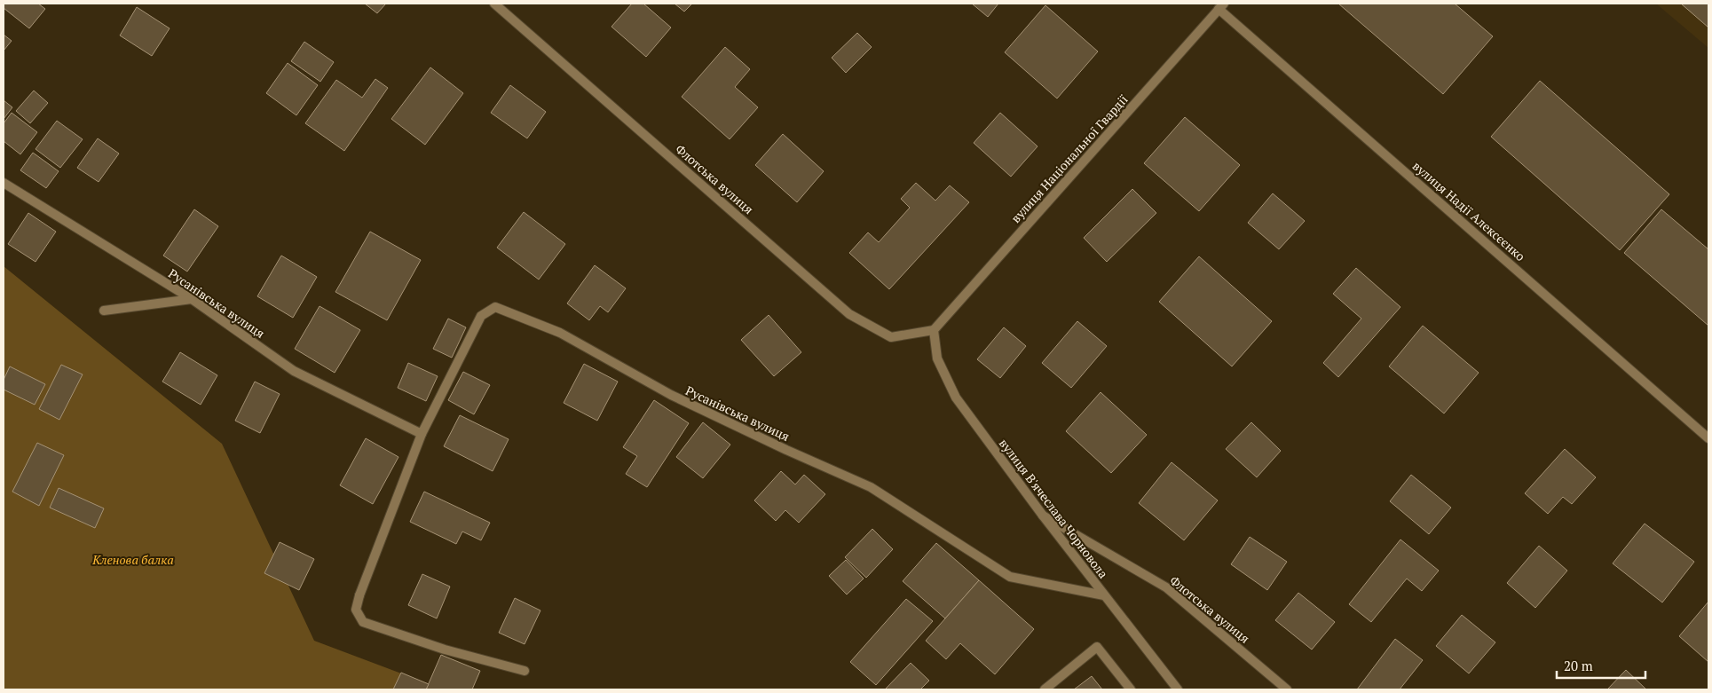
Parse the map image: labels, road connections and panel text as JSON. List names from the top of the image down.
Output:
{
  "streets": {
    "street": [
      "вулиця Національної Гвардії",
      "Флотська вулиця",
      "вулиця Надії Алексєєнко",
      "Русанівська вулиця",
      "вулиця В'ячеслава Чорновола"
    ]
  },
  "crossings": [
    ["вулиця Національної Гвардії", "Флотська вулиця"],
    ["вулиця Національної Гвардії", "вулиця Надії Алексєєнко"],
    ["вулиця Національної Гвардії", "вулиця В'ячеслава Чорновола"],
    ["Флотська вулиця", "вулиця В'ячеслава Чорновола"],
    ["Русанівська вулиця", "вулиця В'ячеслава Чорновола"]
  ],
  "parks": ["Кленова балка"],
  "scale_bar": "20 m"
}
